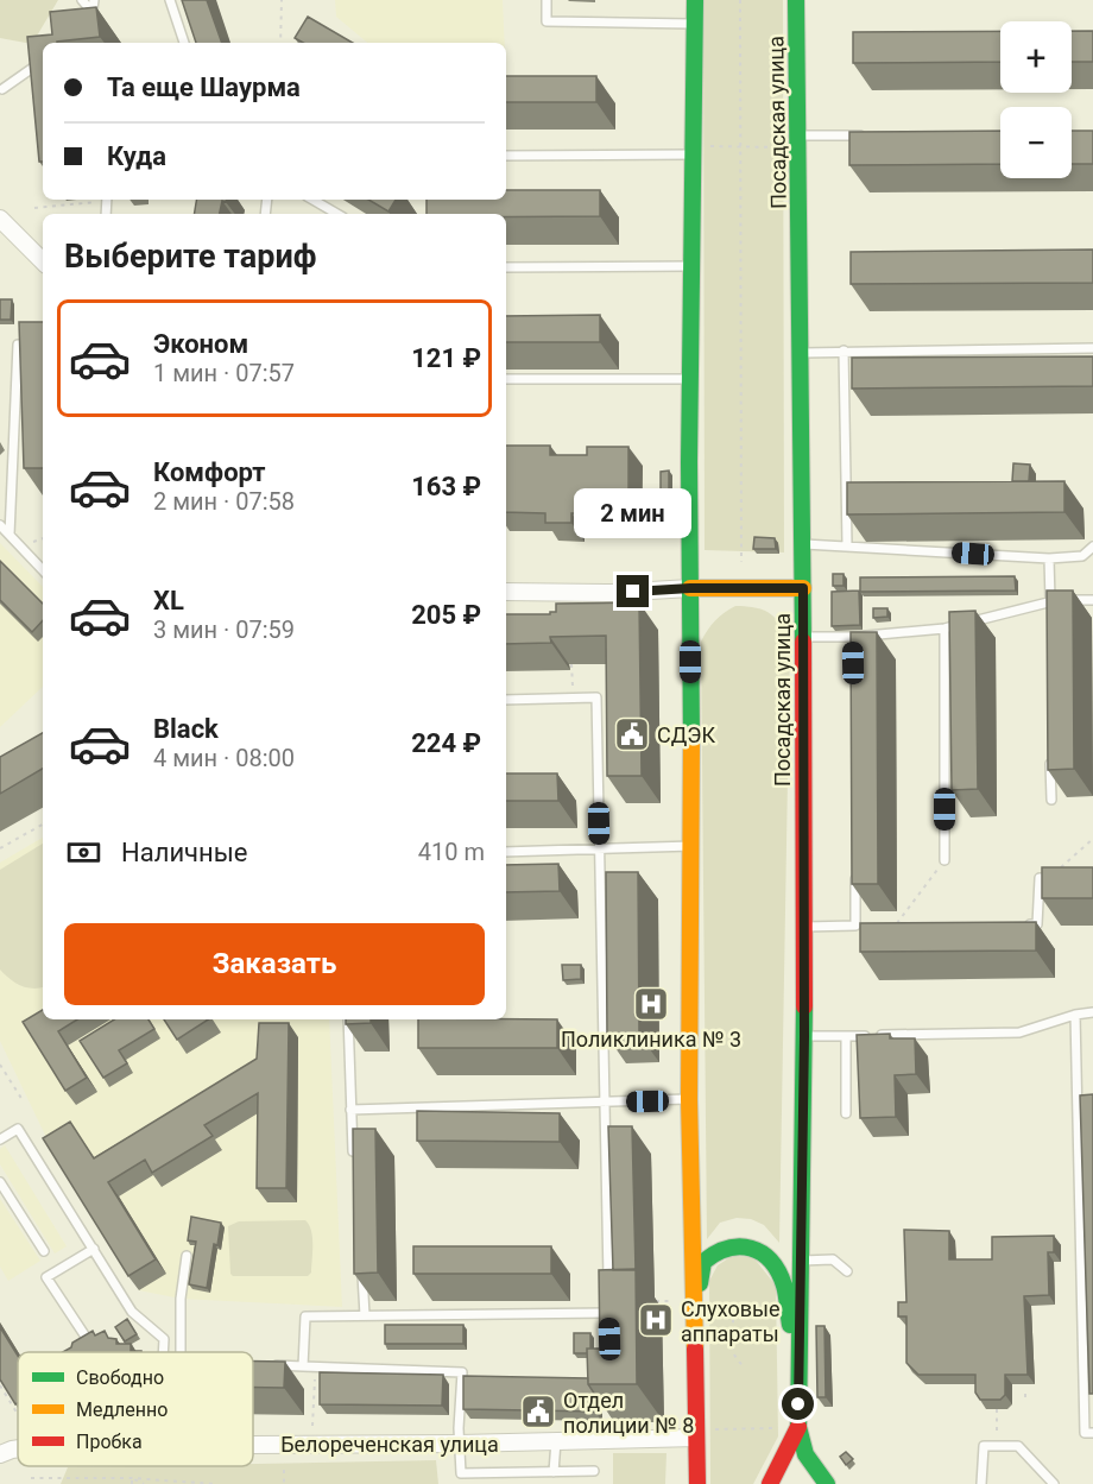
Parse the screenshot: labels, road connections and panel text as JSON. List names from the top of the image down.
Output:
{
  "streets": {
    "street": ["Посадская улица", "Белореченская улица"]
  },
  "crossings": [
    ["Посадская улица", "Белореченская улица"]
  ],
  "places": {
    "public building": ["СДЭК", "Отдел полиции № 8"],
    "hospital": ["Поликлиника № 3", "Слуховые аппараты"]
  },
  "legend": ["Свободно", "Медленно", "Пробка"],
  "page": {
    "map_buttons": ["+", "−"],
    "banner": ["Та еще Шаурма", "Куда"],
    "heading": "Выберите тариф",
    "list": [
      {
        "name": "Эконом",
        "note": "1 мин · 07:57",
        "value": "121 ₽"
      },
      {
        "name": "Комфорт",
        "note": "2 мин · 07:58",
        "value": "163 ₽"
      },
      {
        "name": "XL",
        "note": "3 мин · 07:59",
        "value": "205 ₽"
      },
      {
        "name": "Black",
        "note": "4 мин · 08:00",
        "value": "224 ₽"
      }
    ],
    "bubble": "2 мин",
    "pay": ["Наличные", "410 m"],
    "buttons": "Заказать"
  }
}
